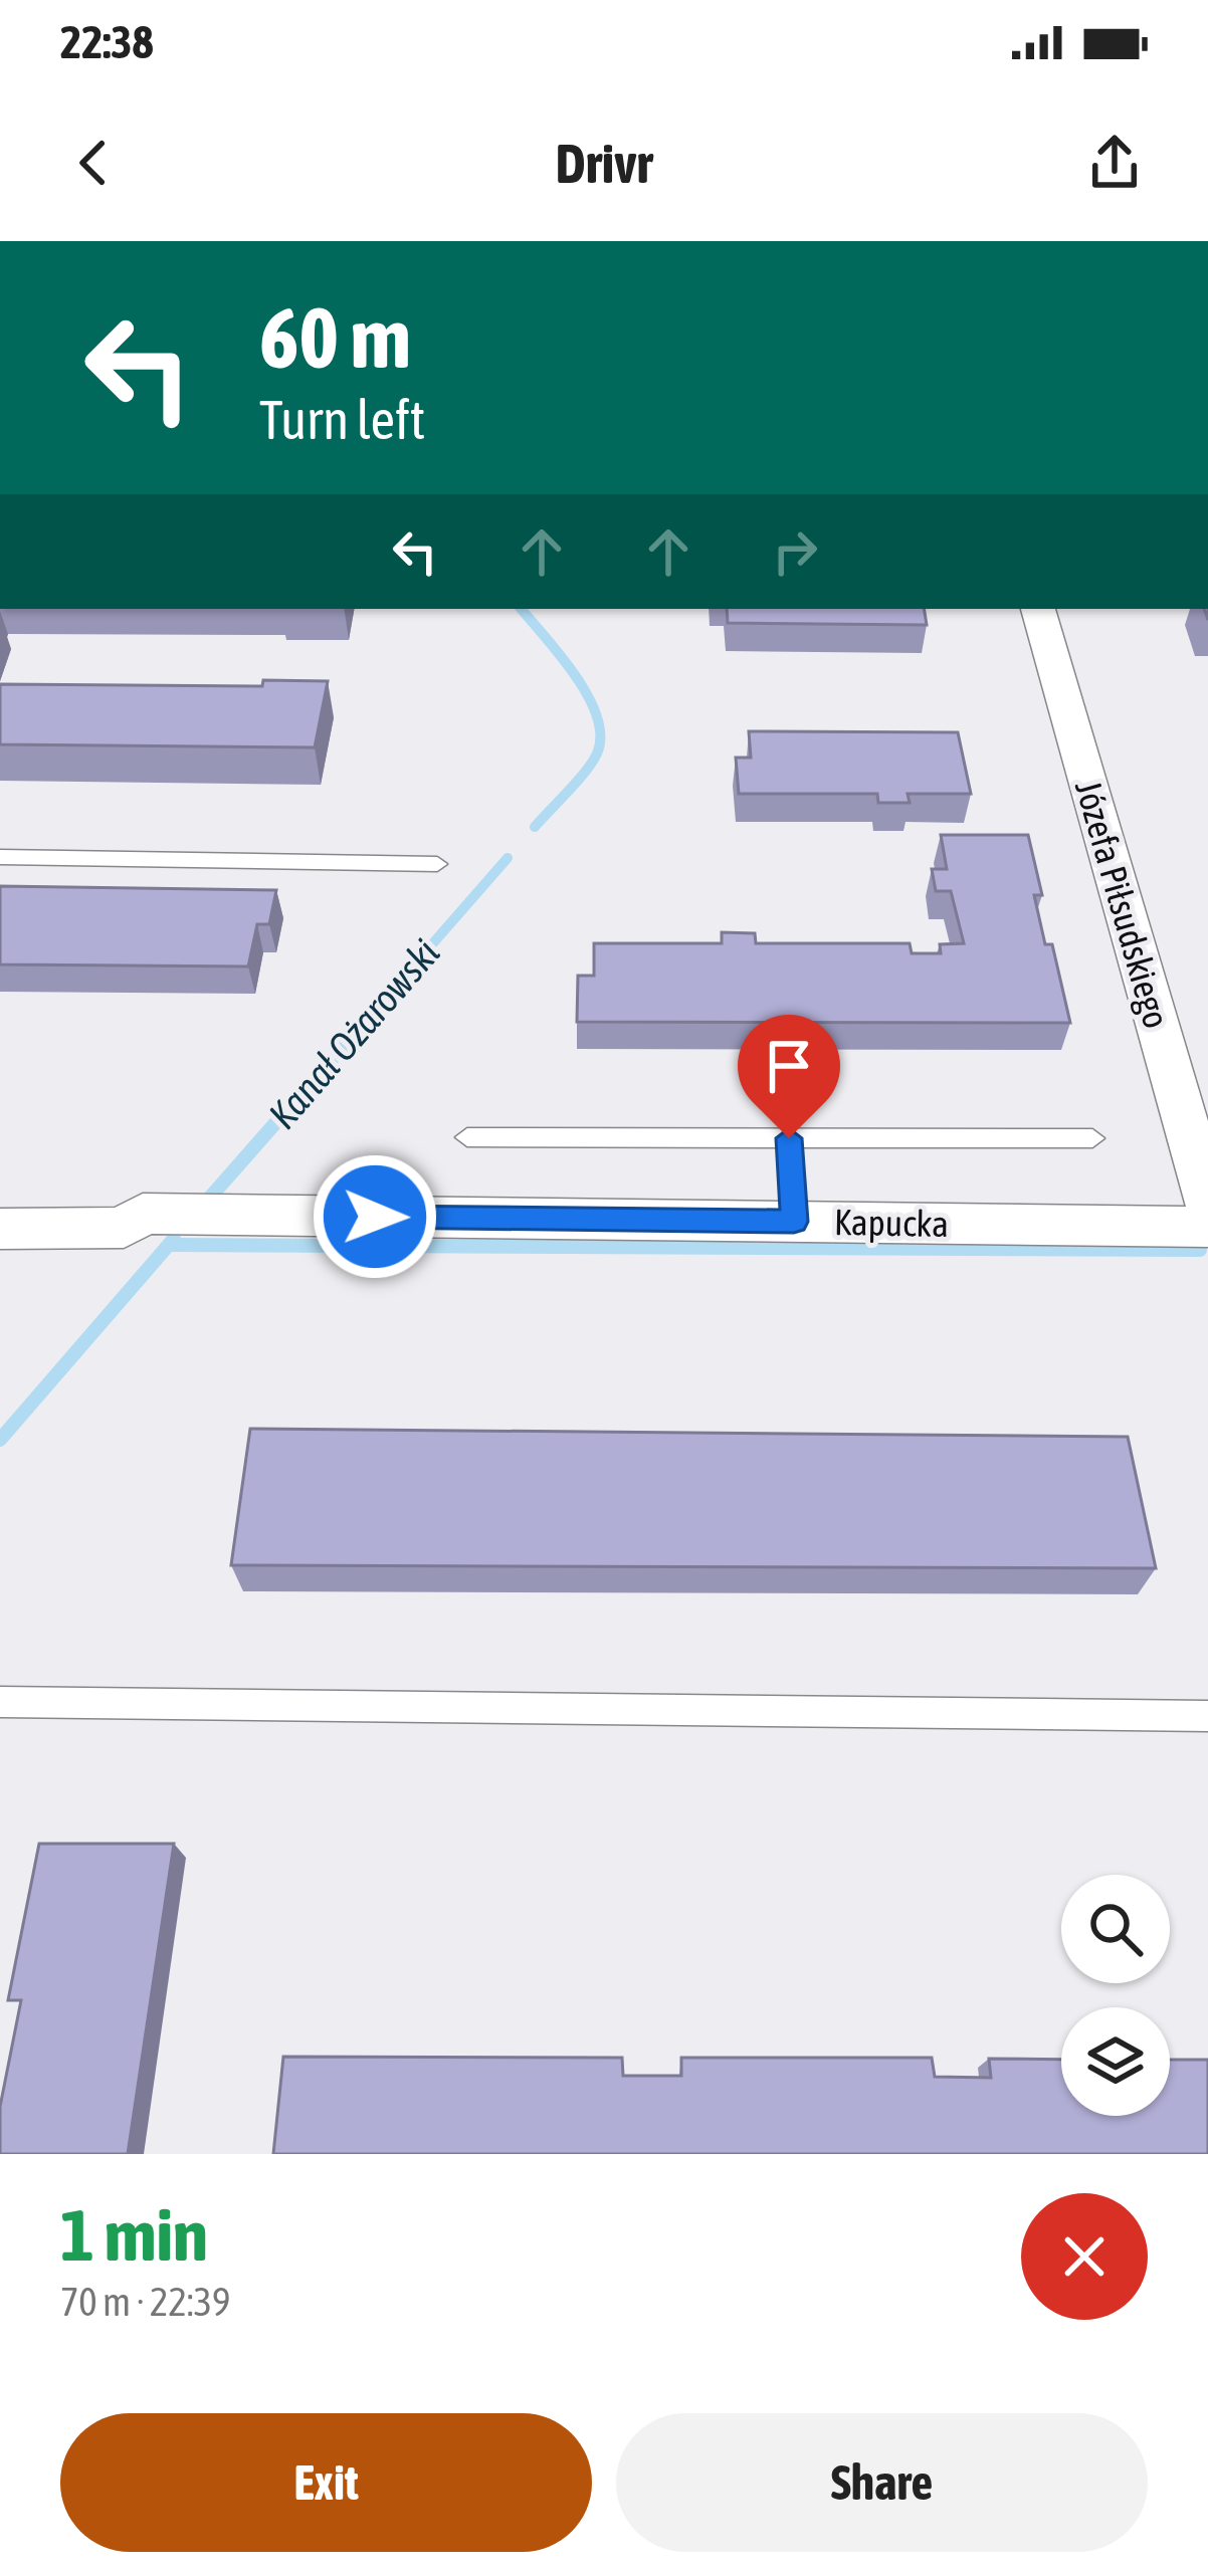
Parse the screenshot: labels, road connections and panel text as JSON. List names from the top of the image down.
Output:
{
  "streets": {
    "street": ["Józefa Piłsudskiego", "Kapucka"]
  },
  "water": ["Kanał Ożarowski"],
  "page": {
    "status": "22:38",
    "header": "Drivr",
    "turn": ["60 m", "Turn left"],
    "heading": ["1 min", "70 m · 22:39"],
    "buttons": ["Exit", "Share"]
  }
}
